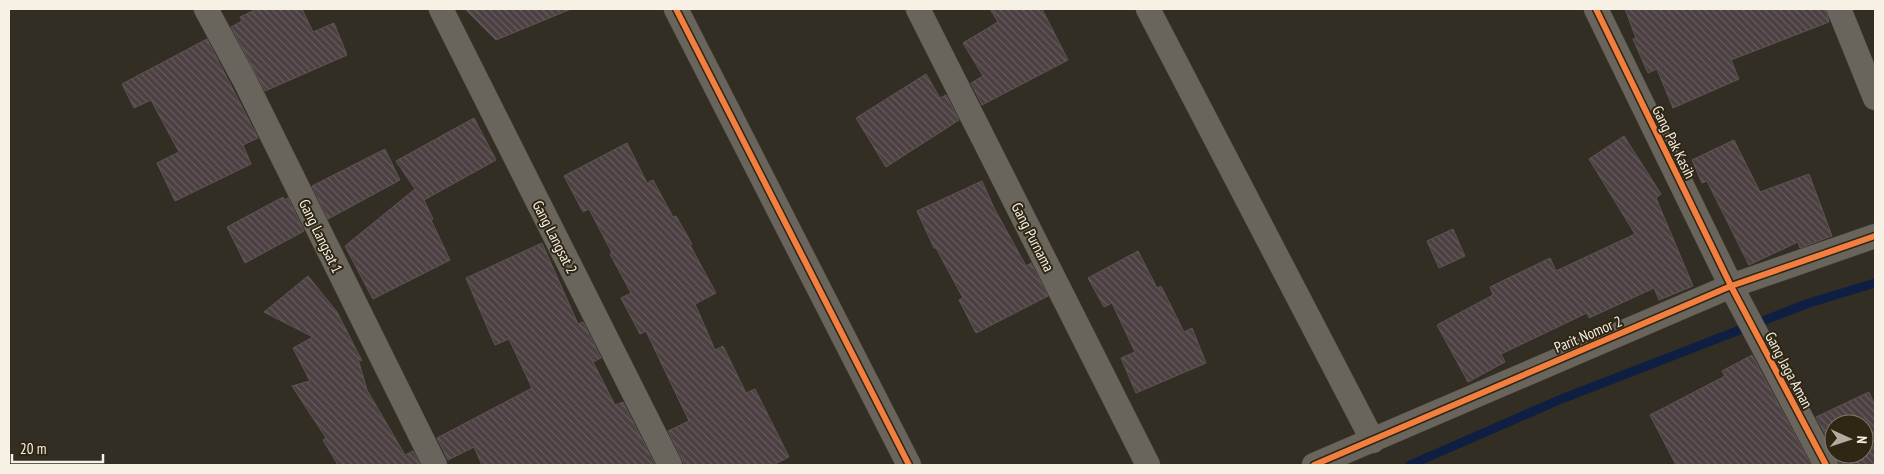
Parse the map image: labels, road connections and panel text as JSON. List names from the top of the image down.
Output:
{
  "streets": {
    "street": [
      "Gang Pak Kasih",
      "Gang Langsat 1",
      "Gang Langsat 2",
      "Gang Purnama",
      "Parit Nomor 2",
      "Gang Jaga Aman"
    ]
  },
  "crossings": [
    ["Gang Pak Kasih", "Parit Nomor 2"],
    ["Gang Pak Kasih", "Gang Jaga Aman"],
    ["Parit Nomor 2", "Gang Jaga Aman"]
  ],
  "scale_bar": "20 m",
  "north": "right"
}
